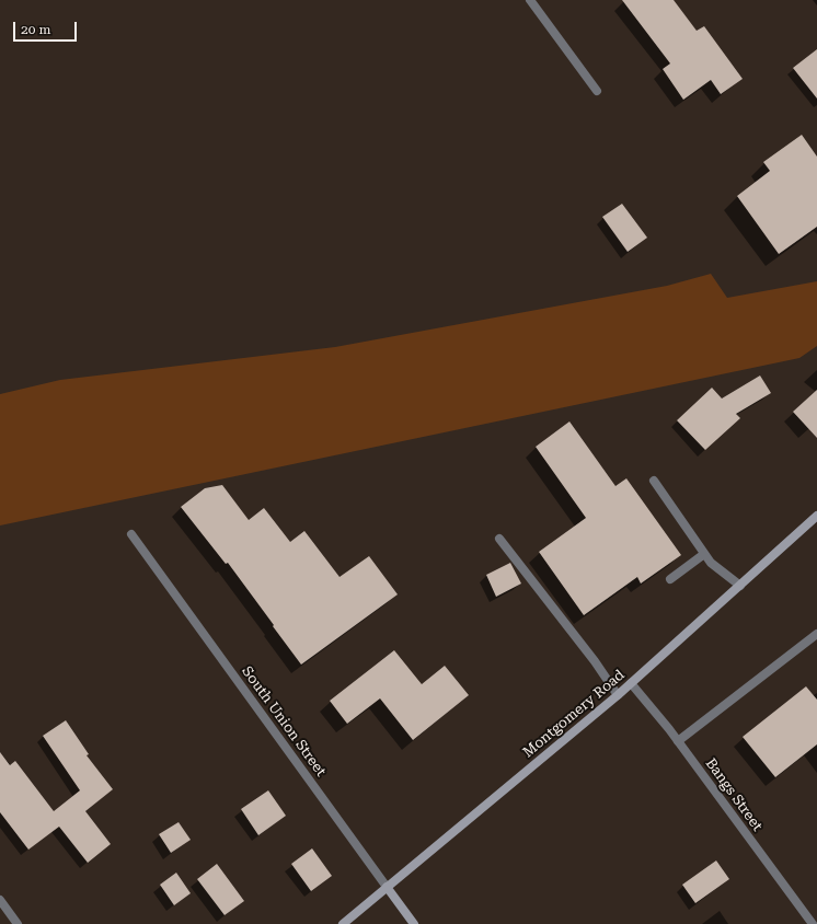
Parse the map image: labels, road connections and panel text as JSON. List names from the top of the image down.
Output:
{
  "streets": {
    "street": ["Montgomery Road", "South Union Street", "Bangs Street"]
  },
  "crossings": [
    ["Montgomery Road", "South Union Street"],
    ["Montgomery Road", "Bangs Street"]
  ],
  "scale_bar": "20 m"
}
